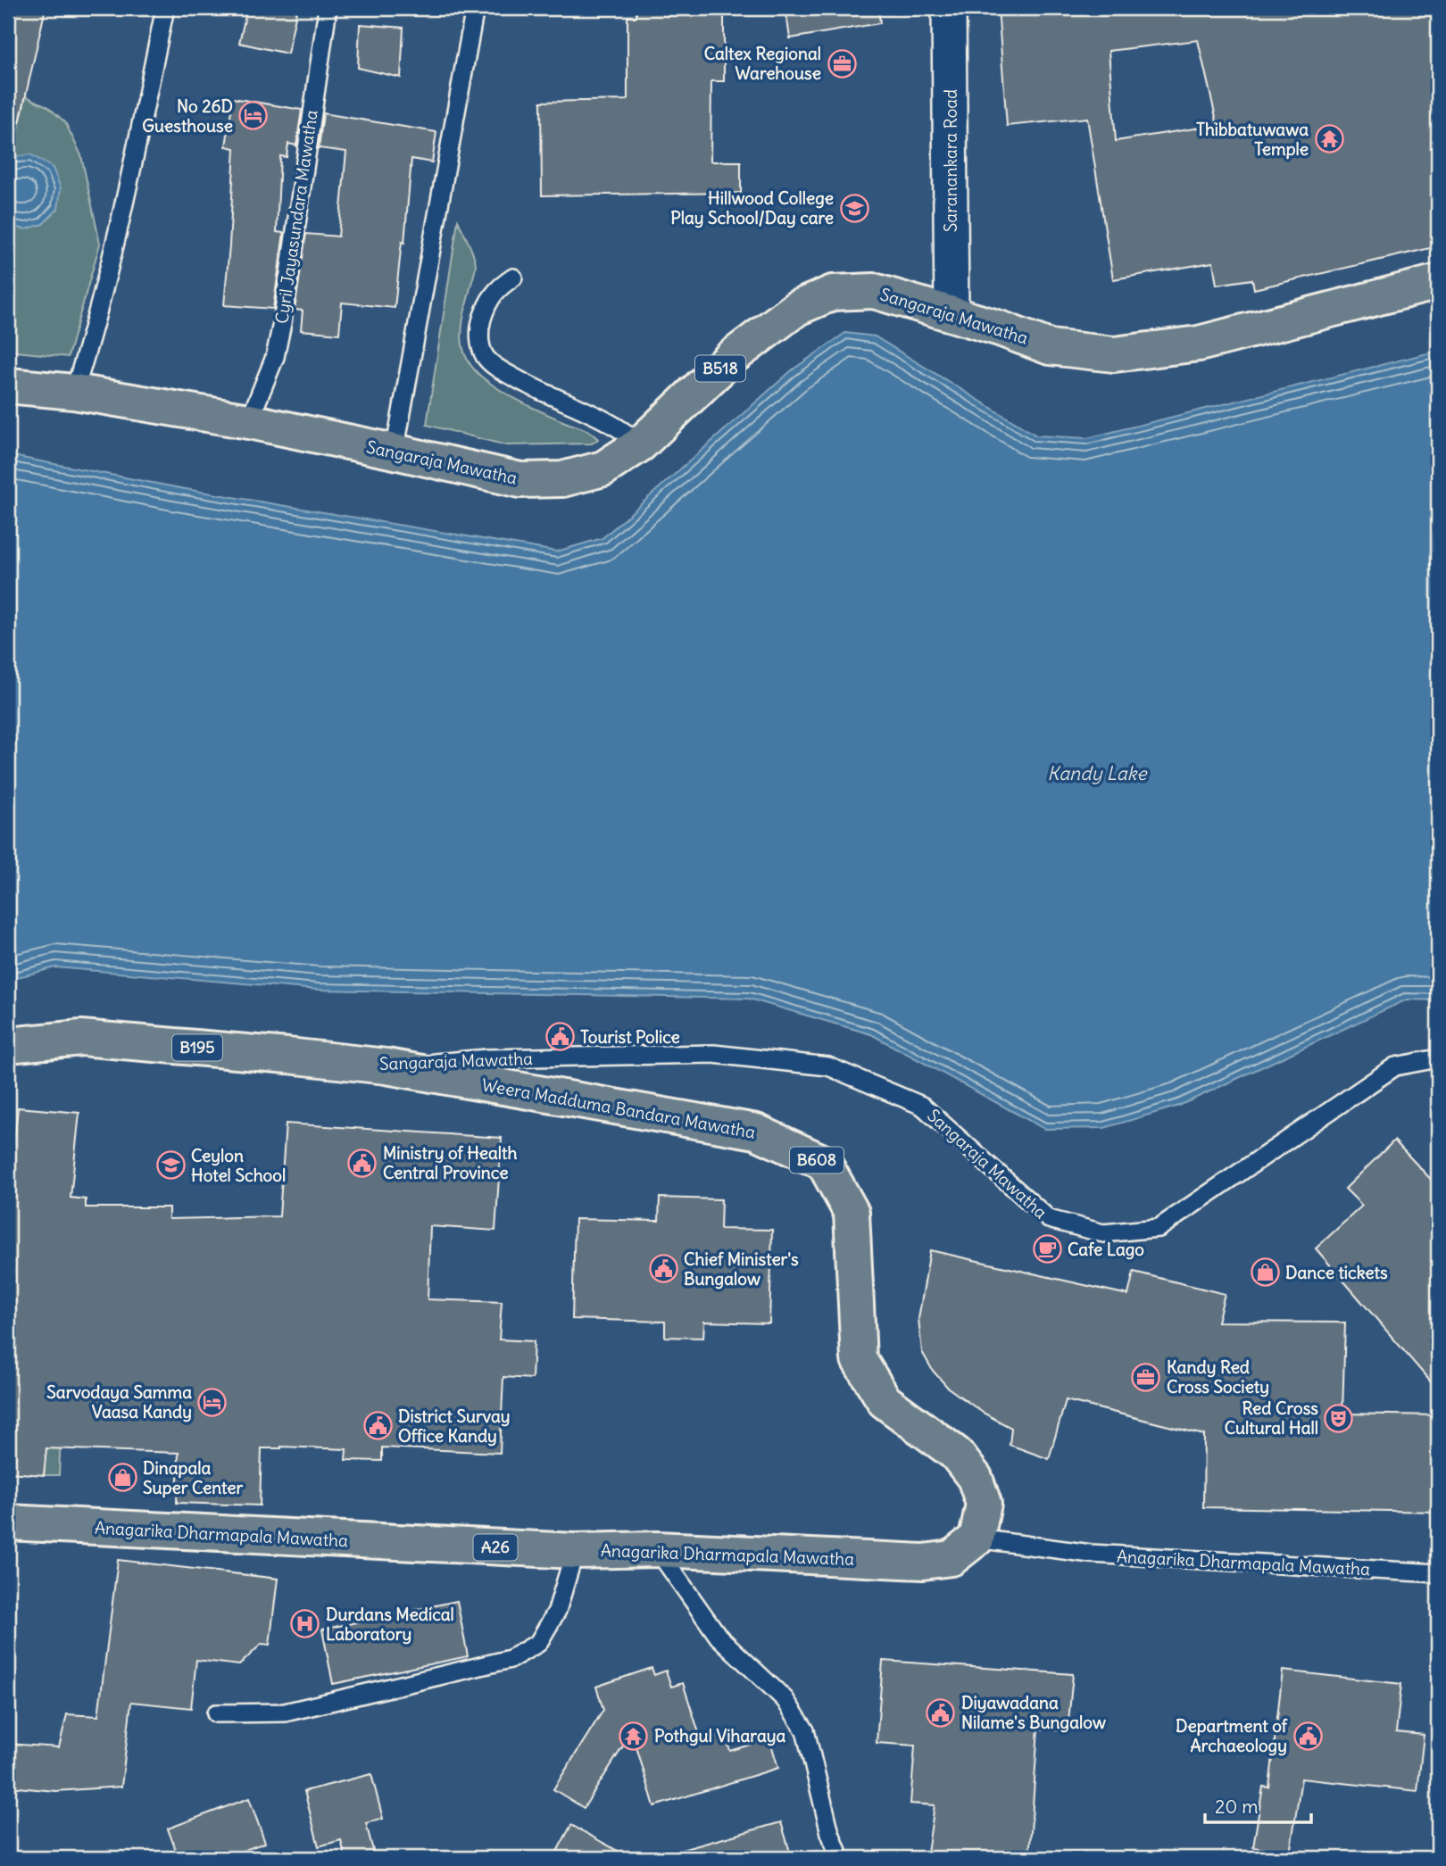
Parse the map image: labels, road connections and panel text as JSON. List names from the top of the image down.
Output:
{
  "streets": {
    "main road": [
      "Sangaraja Mawatha",
      "B518",
      "B195",
      "Weera Madduma Bandara Mawatha",
      "B608",
      "Anagarika Dharmapala Mawatha",
      "A26"
    ],
    "street": ["Saranankara Road"],
    "lane": ["Cyril Jayasundara Mawatha"]
  },
  "crossings": [
    ["Saranankara Road", "Sangaraja Mawatha"],
    ["Cyril Jayasundara Mawatha", "Sangaraja Mawatha"],
    ["Sangaraja Mawatha", "Weera Madduma Bandara Mawatha"],
    ["Weera Madduma Bandara Mawatha", "Anagarika Dharmapala Mawatha"]
  ],
  "water": ["Kandy Lake"],
  "places": {
    "office": ["Caltex Regional Warehouse", "Kandy Red Cross Society"],
    "hotel": ["No 26D Guesthouse", "Sarvodaya Samma Vaasa Kandy"],
    "temple": ["Thibbatuwawa Temple", "Pothgul Viharaya"],
    "school or university": ["Hillwood College Play School/Day care", "Ceylon Hotel School"],
    "public building": [
      "Tourist Police",
      "Ministry of Health Central Province",
      "Chief Minister's Bungalow",
      "District Survay Office Kandy",
      "Diyawadana Nilame's Bungalow",
      "Department of Archaeology"
    ],
    "cafe": ["Cafe Lago"],
    "shop": ["Dance tickets", "Dinapala Super Center"],
    "theatre": ["Red Cross Cultural Hall"],
    "hospital": ["Durdans Medical Laboratory"]
  },
  "scale_bar": "20 m"
}
